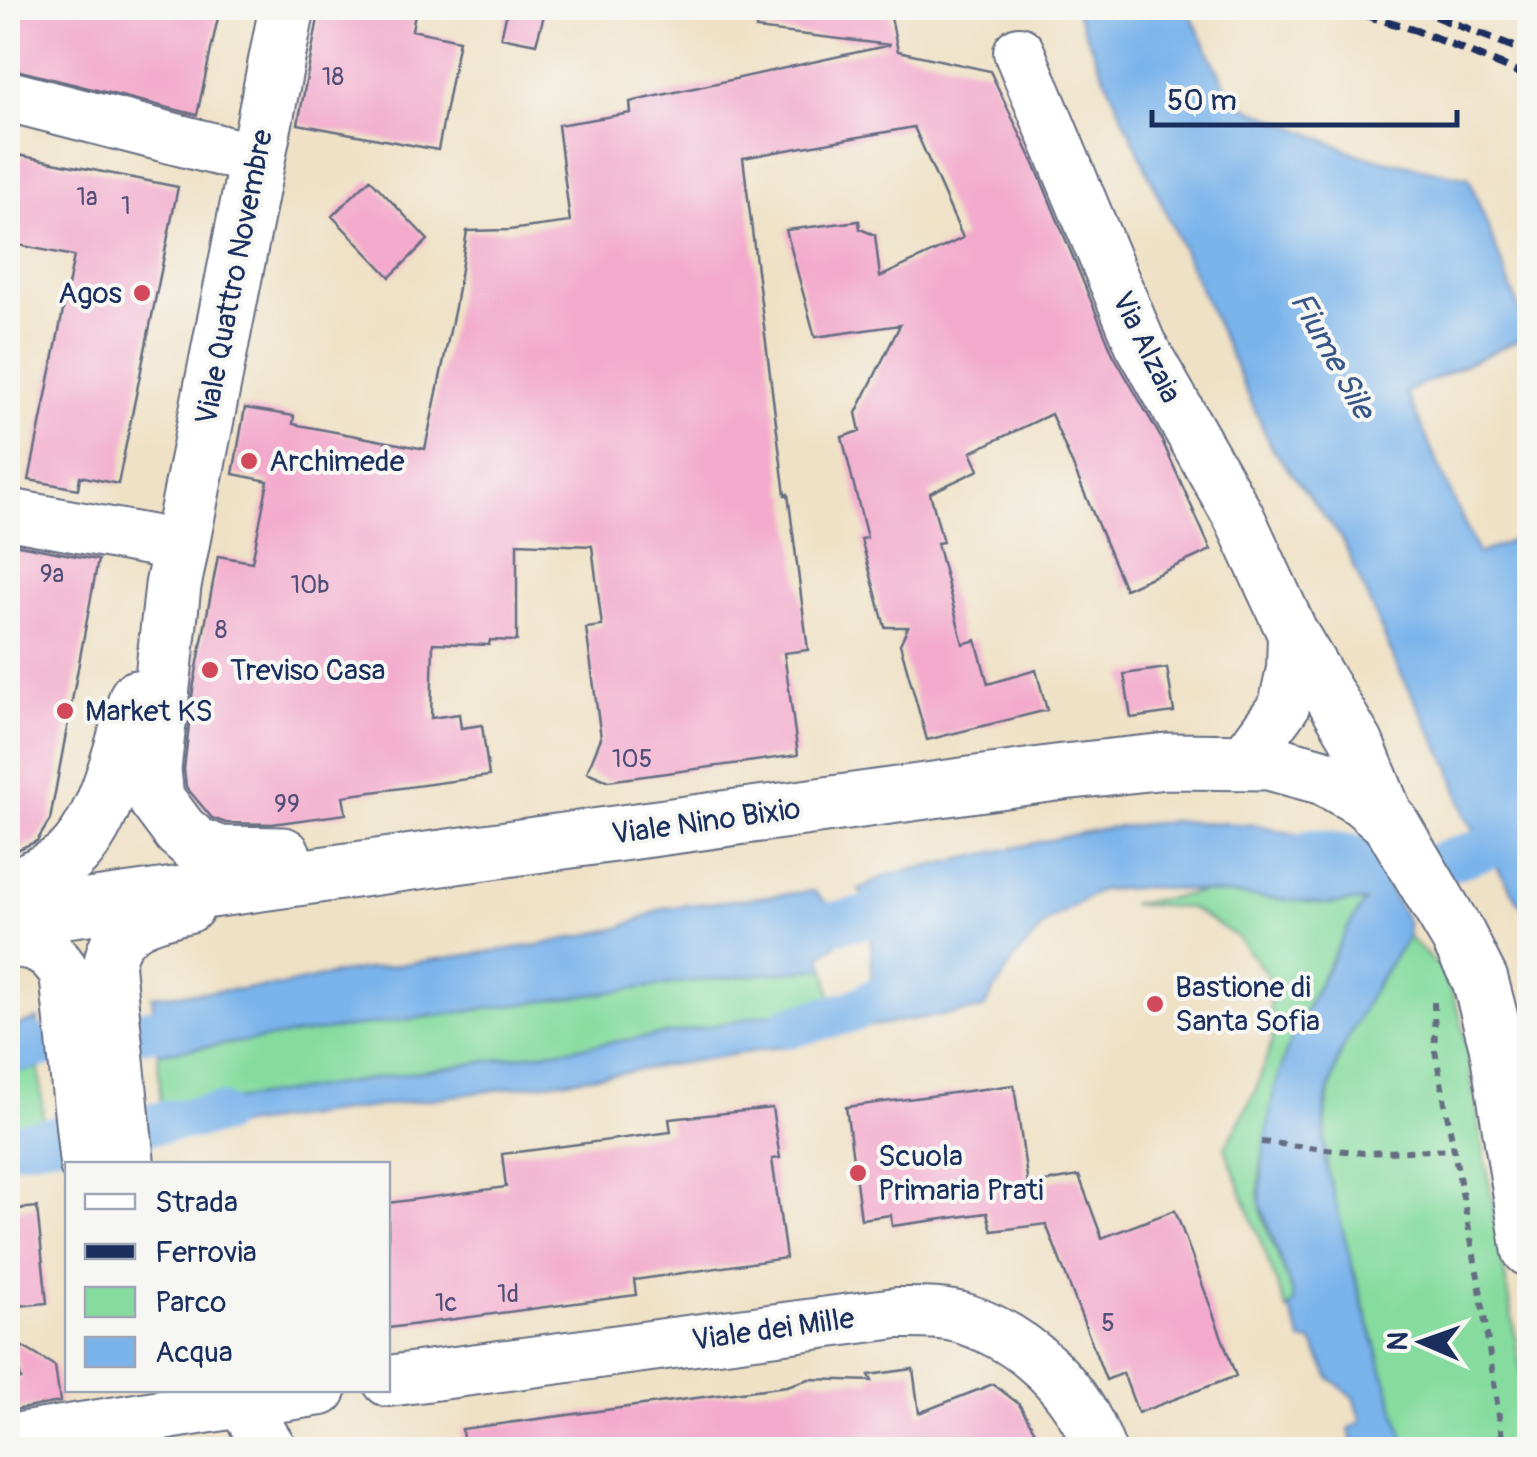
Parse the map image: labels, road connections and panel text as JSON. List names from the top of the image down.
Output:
{
  "streets": {
    "main road": ["Viale Quattro Novembre", "Viale Nino Bixio"],
    "street": ["Via Alzaia", "Viale dei Mille"]
  },
  "crossings": [
    ["Viale Quattro Novembre", "Viale Nino Bixio"],
    ["Via Alzaia", "Viale Nino Bixio"]
  ],
  "water": ["Fiume Sile"],
  "places": [
    "Agos",
    "Archimede",
    "Treviso Casa",
    "Market KS",
    "Bastione di Santa Sofia",
    "Scuola Primaria Prati"
  ],
  "house_numbers": [
    "18",
    "1a",
    "1",
    "9a",
    "10b",
    "8",
    "105",
    "99",
    "1d",
    "1c",
    "5"
  ],
  "legend": [
    "Strada",
    "Ferrovia",
    "Parco",
    "Acqua"
  ],
  "scale_bar": "50 m",
  "north": "left"
}
